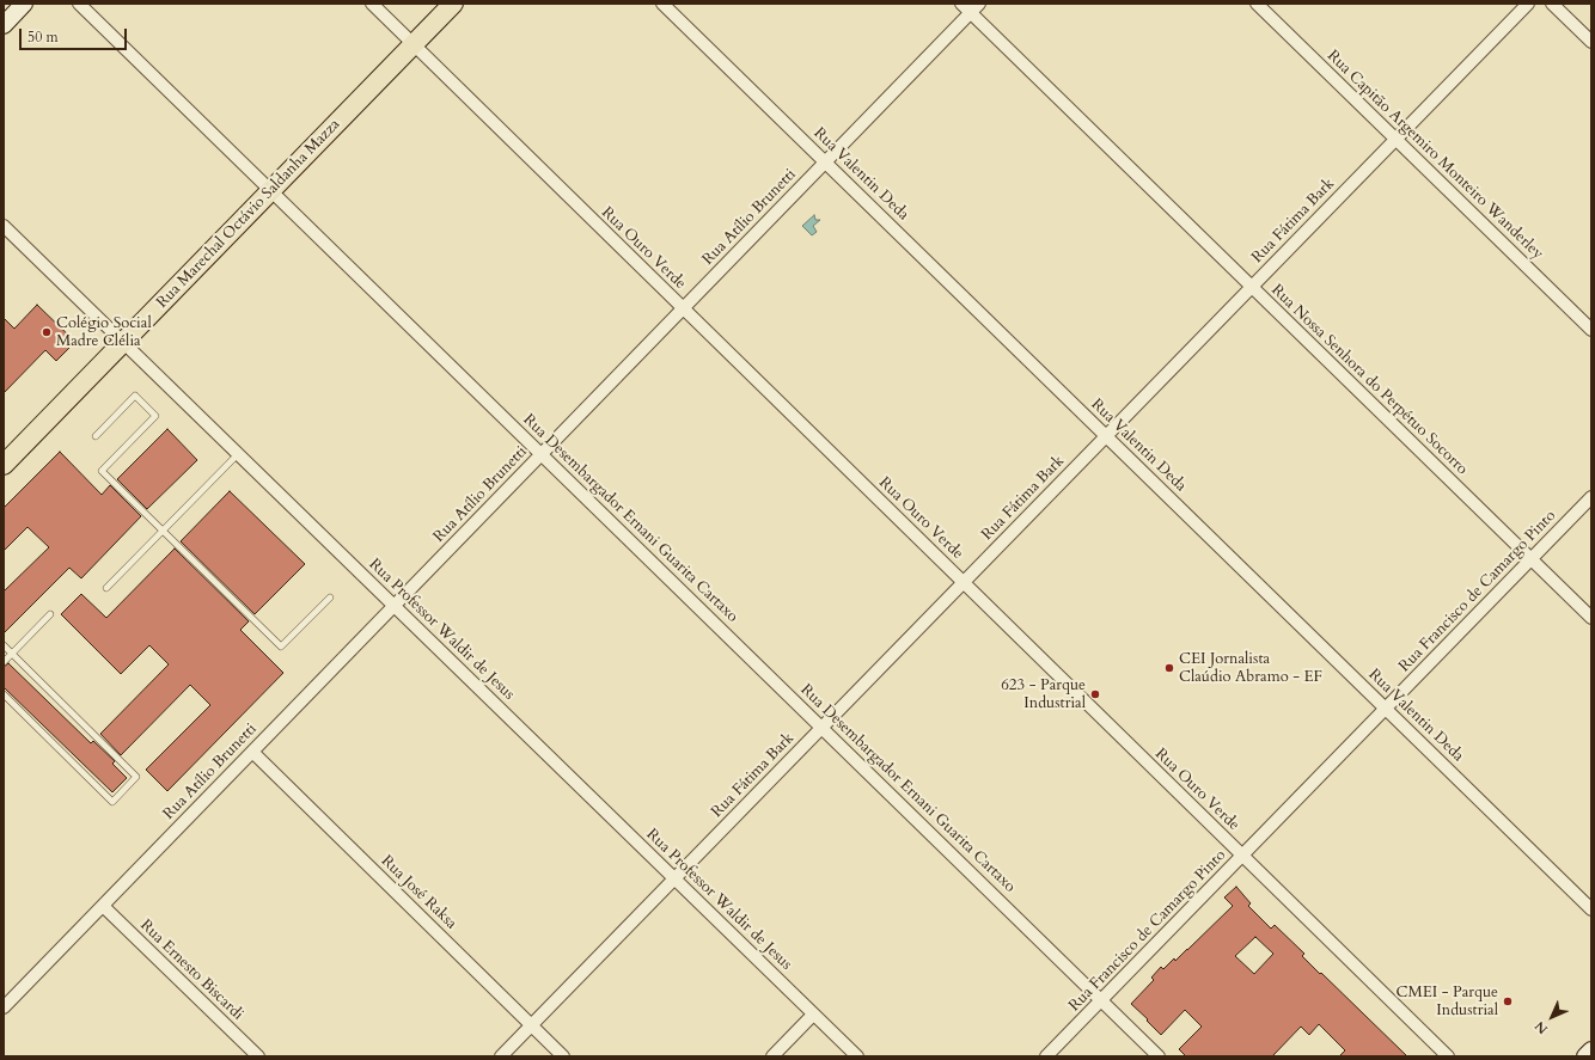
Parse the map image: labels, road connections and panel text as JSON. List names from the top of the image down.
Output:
{
  "streets": {
    "main road": ["Rua Marechal Octávio Saldanha Mazza"],
    "street": [
      "Rua Capitão Argemiro Monteiro Wanderley",
      "Rua Valentin Deda",
      "Rua Atílio Brunetti",
      "Rua Fátima Bark",
      "Rua Ouro Verde",
      "Rua Nossa Senhora do Perpétuo Socorro",
      "Rua Desembargador Ernani Guarita Cartaxo",
      "Rua Francisco de Camargo Pinto",
      "Rua Professor Waldir de Jesus",
      "Rua José Raksa",
      "Rua Ernesto Biscardi"
    ]
  },
  "crossings": [
    ["Rua Capitão Argemiro Monteiro Wanderley", "Rua Fátima Bark"],
    ["Rua Valentin Deda", "Rua Atílio Brunetti"],
    ["Rua Valentin Deda", "Rua Fátima Bark"],
    ["Rua Valentin Deda", "Rua Francisco de Camargo Pinto"],
    ["Rua Marechal Octávio Saldanha Mazza", "Rua Ouro Verde"],
    ["Rua Marechal Octávio Saldanha Mazza", "Rua Desembargador Ernani Guarita Cartaxo"],
    ["Rua Marechal Octávio Saldanha Mazza", "Rua Professor Waldir de Jesus"],
    ["Rua Atílio Brunetti", "Rua Ouro Verde"],
    ["Rua Atílio Brunetti", "Rua Nossa Senhora do Perpétuo Socorro"],
    ["Rua Atílio Brunetti", "Rua Desembargador Ernani Guarita Cartaxo"],
    ["Rua Atílio Brunetti", "Rua Professor Waldir de Jesus"],
    ["Rua Atílio Brunetti", "Rua José Raksa"],
    ["Rua Atílio Brunetti", "Rua Ernesto Biscardi"],
    ["Rua Fátima Bark", "Rua Ouro Verde"],
    ["Rua Fátima Bark", "Rua Nossa Senhora do Perpétuo Socorro"],
    ["Rua Fátima Bark", "Rua Desembargador Ernani Guarita Cartaxo"],
    ["Rua Fátima Bark", "Rua Professor Waldir de Jesus"],
    ["Rua Fátima Bark", "Rua José Raksa"],
    ["Rua Ouro Verde", "Rua Francisco de Camargo Pinto"],
    ["Rua Nossa Senhora do Perpétuo Socorro", "Rua Francisco de Camargo Pinto"],
    ["Rua Desembargador Ernani Guarita Cartaxo", "Rua Francisco de Camargo Pinto"]
  ],
  "places": [
    "Colégio Social Madre Clélia",
    "CEI Jornalista Claúdio Abramo - EF",
    "623 - Parque Industrial",
    "CMEI - Parque Industrial"
  ],
  "scale_bar": "50 m",
  "north": "bottom left"
}
